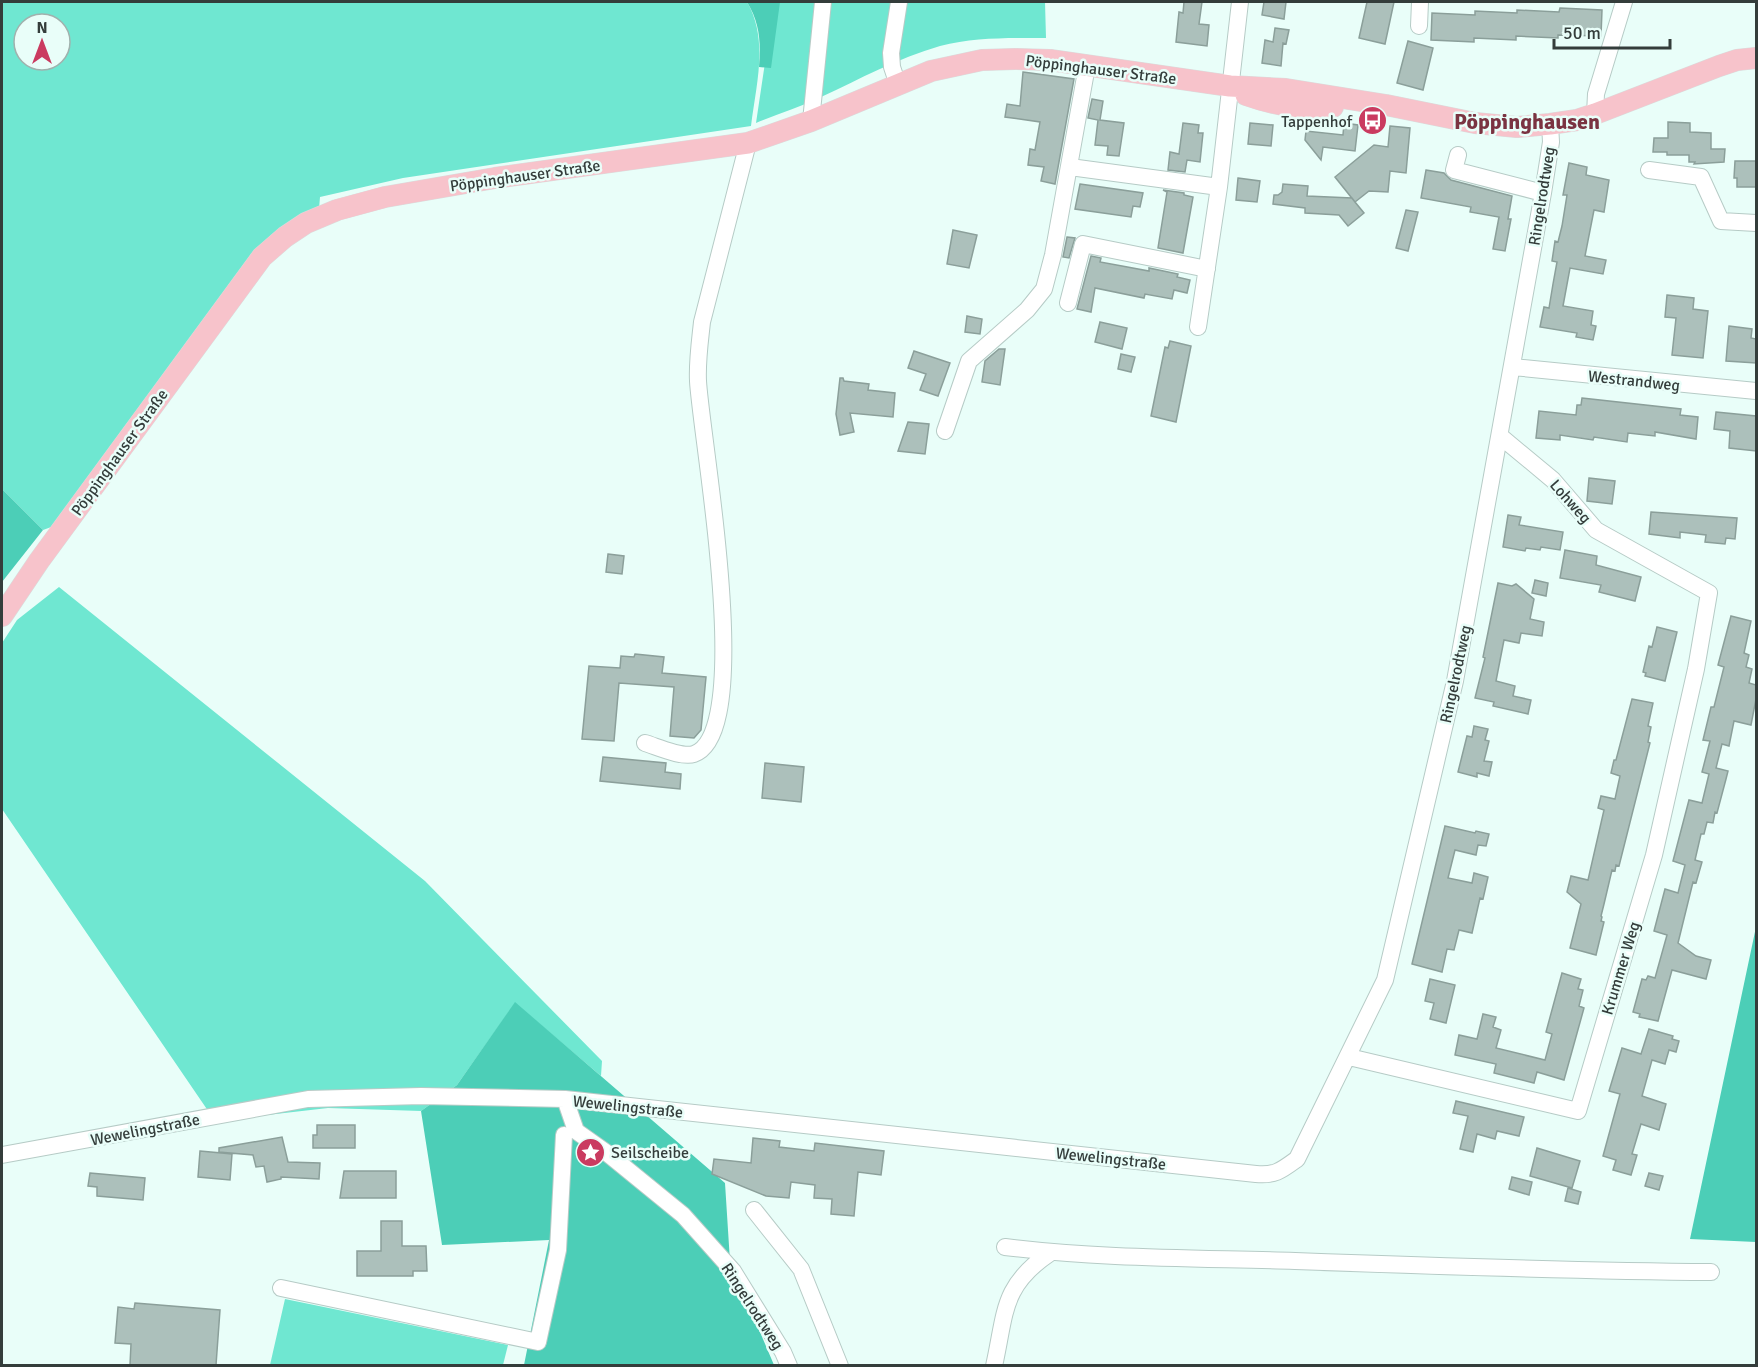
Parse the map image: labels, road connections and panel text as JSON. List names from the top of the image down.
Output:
{
  "streets": {
    "main road": ["Pöppinghauser Straße"],
    "street": [
      "Ringelrodtweg",
      "Westrandweg",
      "Lohweg",
      "Krummer Weg",
      "Wewelingstraße"
    ]
  },
  "crossings": [
    ["Pöppinghauser Straße", "Ringelrodtweg"],
    ["Ringelrodtweg", "Westrandweg"],
    ["Ringelrodtweg", "Lohweg"],
    ["Ringelrodtweg", "Krummer Weg"],
    ["Ringelrodtweg", "Wewelingstraße"],
    ["Lohweg", "Krummer Weg"]
  ],
  "districts": ["Pöppinghausen"],
  "places": {
    "bus stop": ["Tappenhof"],
    "place": ["Seilscheibe"]
  },
  "scale_bar": "50 m",
  "north": "top"
}
